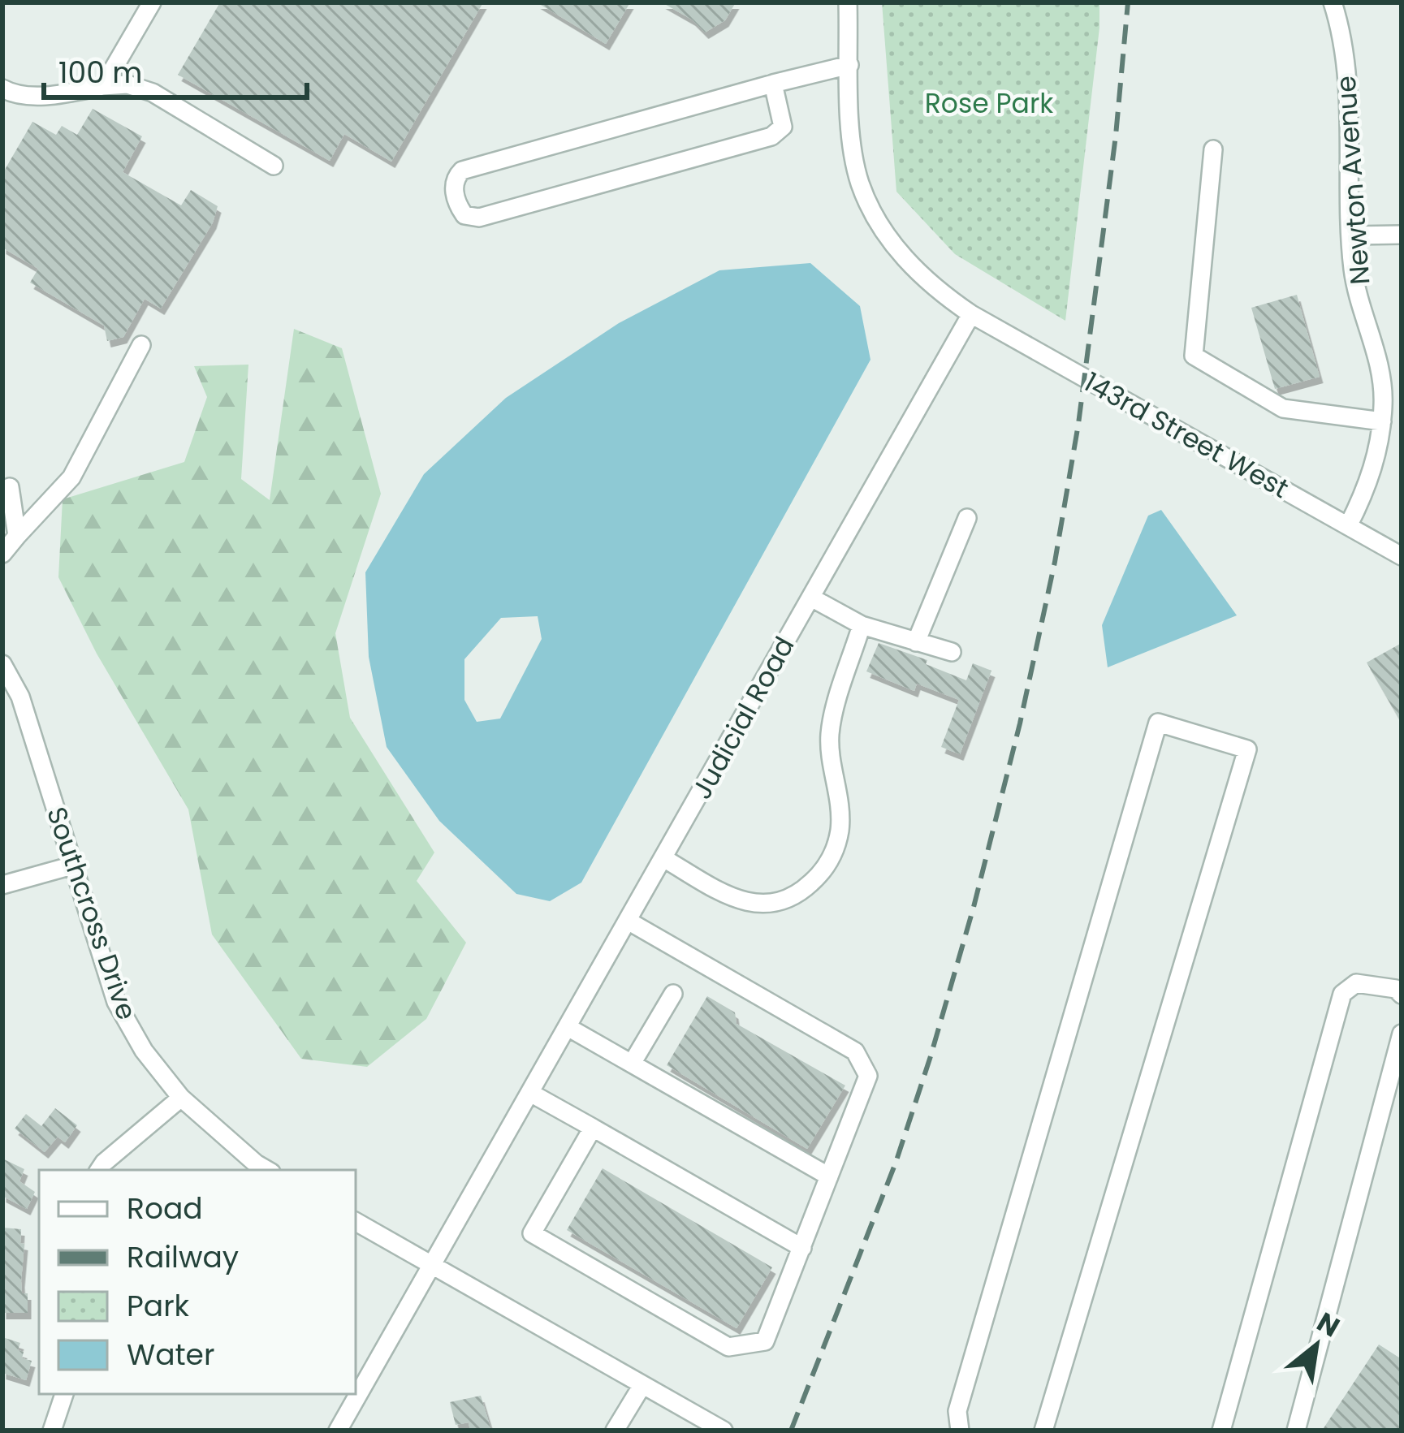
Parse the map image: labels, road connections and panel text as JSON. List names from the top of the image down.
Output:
{
  "streets": {
    "street": [
      "Newton Avenue",
      "143rd Street West",
      "Judicial Road",
      "Southcross Drive"
    ]
  },
  "crossings": [
    ["Newton Avenue", "143rd Street West"],
    ["143rd Street West", "Judicial Road"]
  ],
  "parks": ["Rose Park"],
  "legend": [
    "Road",
    "Railway",
    "Park",
    "Water"
  ],
  "scale_bar": "100 m",
  "north": "top right"
}
